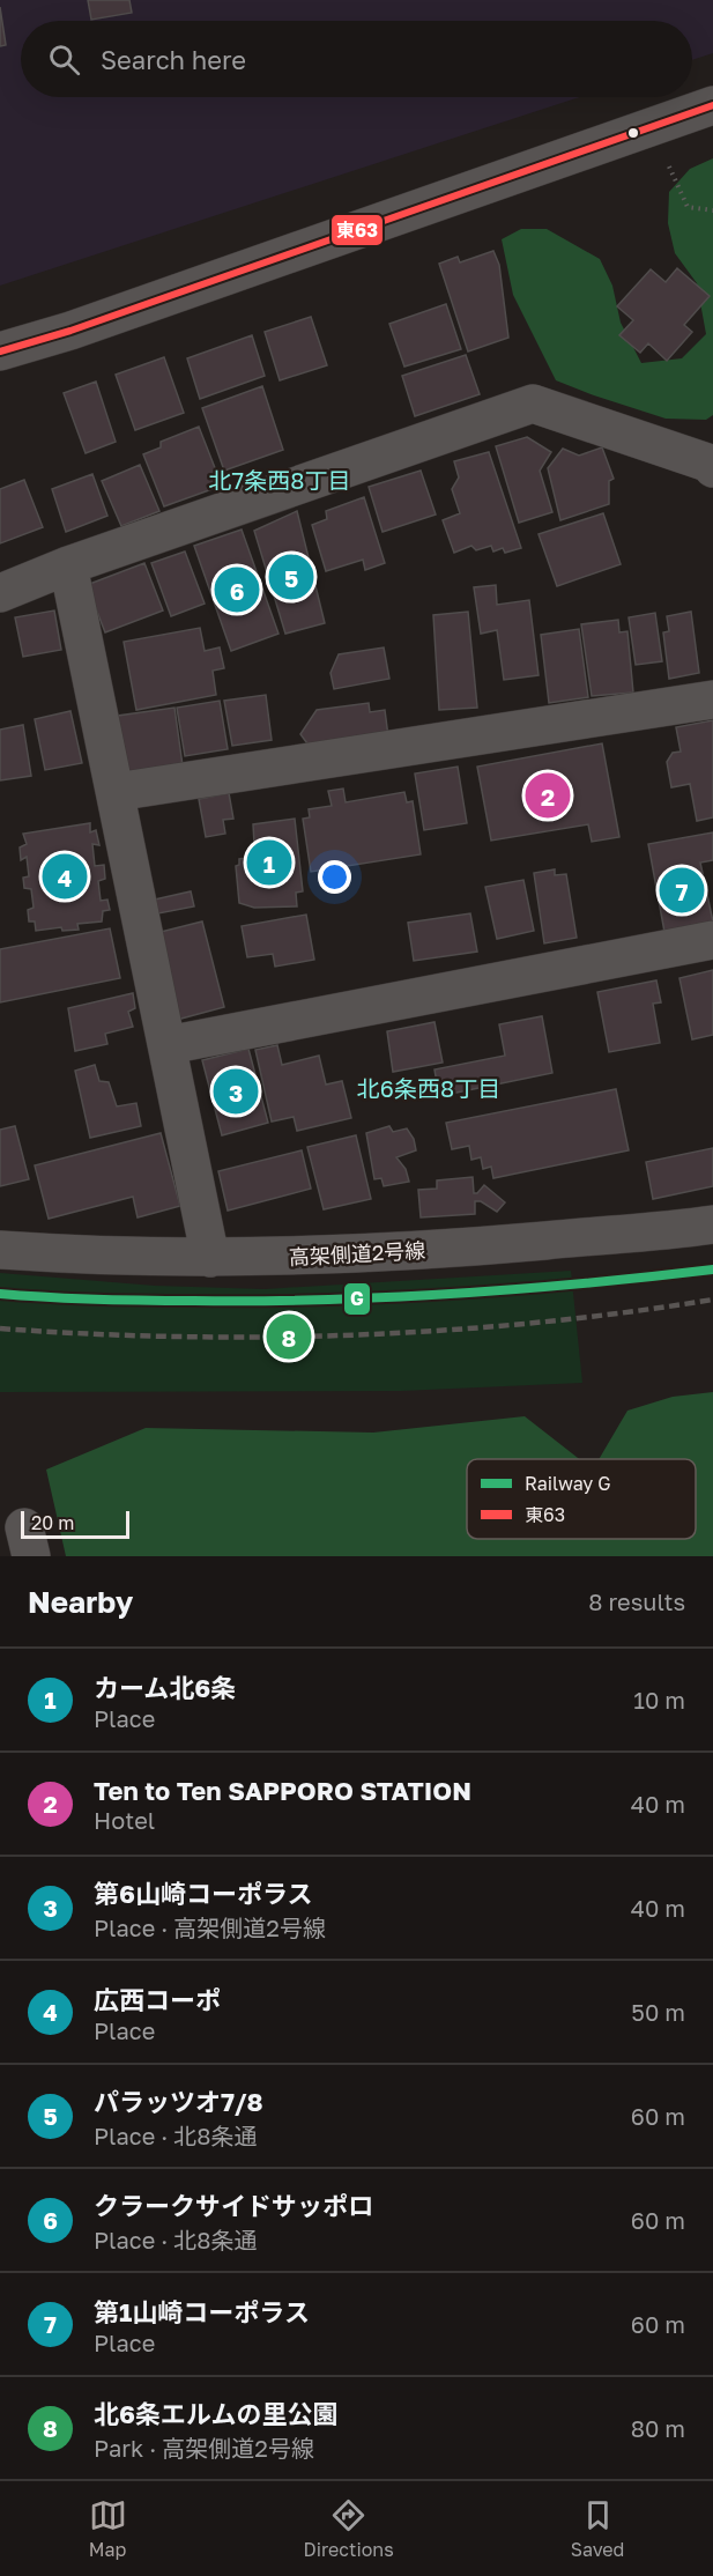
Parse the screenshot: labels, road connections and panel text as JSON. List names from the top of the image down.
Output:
{
  "streets": {
    "street": ["高架側道2号線"]
  },
  "districts": ["北7条西8丁目", "北6条西8丁目"],
  "lines": ["transit line 東63", "rail line G"],
  "legend": ["Railway G", "東63"],
  "scale_bar": "20 m",
  "page": {
    "search": "Search here",
    "pins": [
      "5",
      "6",
      "2",
      "1",
      "4",
      "7",
      "3",
      "8"
    ],
    "scale": "20 m",
    "heading": ["Nearby", "8 results"],
    "list": [
      {
        "mark": "1",
        "name": "カーム北6条",
        "note": "Place",
        "value": "10 m"
      },
      {
        "mark": "2",
        "name": "Ten to Ten SAPPORO STATION",
        "note": "Hotel",
        "value": "40 m"
      },
      {
        "mark": "3",
        "name": "第6山崎コーポラス",
        "note": "Place · 高架側道2号線",
        "value": "40 m"
      },
      {
        "mark": "4",
        "name": "広西コーポ",
        "note": "Place",
        "value": "50 m"
      },
      {
        "mark": "5",
        "name": "パラッツオ7/8",
        "note": "Place · 北8条通",
        "value": "60 m"
      },
      {
        "mark": "6",
        "name": "クラークサイドサッポロ",
        "note": "Place · 北8条通",
        "value": "60 m"
      },
      {
        "mark": "7",
        "name": "第1山崎コーポラス",
        "note": "Place",
        "value": "60 m"
      },
      {
        "mark": "8",
        "name": "北6条エルムの里公園",
        "note": "Park · 高架側道2号線",
        "value": "80 m"
      }
    ],
    "nav": ["Map", "Directions", "Saved"]
  }
}
